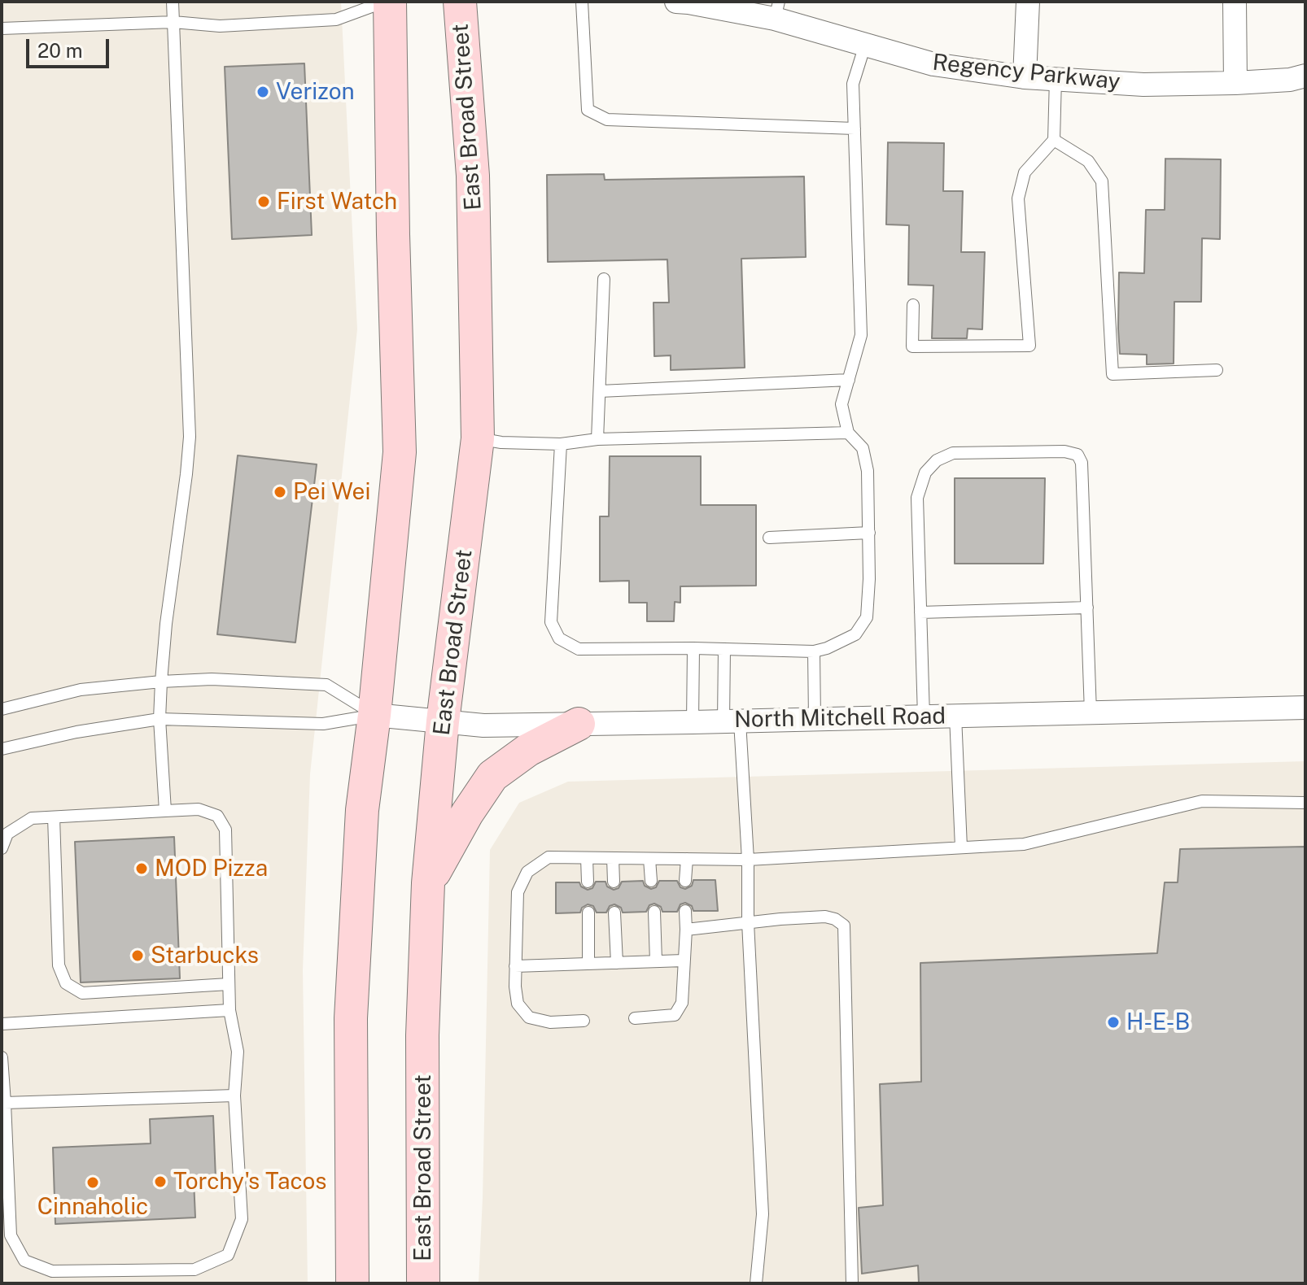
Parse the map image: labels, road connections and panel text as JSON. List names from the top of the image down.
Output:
{
  "streets": {
    "main road": ["East Broad Street"],
    "street": ["Regency Parkway", "North Mitchell Road"]
  },
  "crossings": [
    ["East Broad Street", "North Mitchell Road"]
  ],
  "places": [
    "Verizon",
    "First Watch",
    "Pei Wei",
    "MOD Pizza",
    "Starbucks",
    "H-E-B",
    "Torchy's Tacos",
    "Cinnaholic"
  ],
  "scale_bar": "20 m"
}
